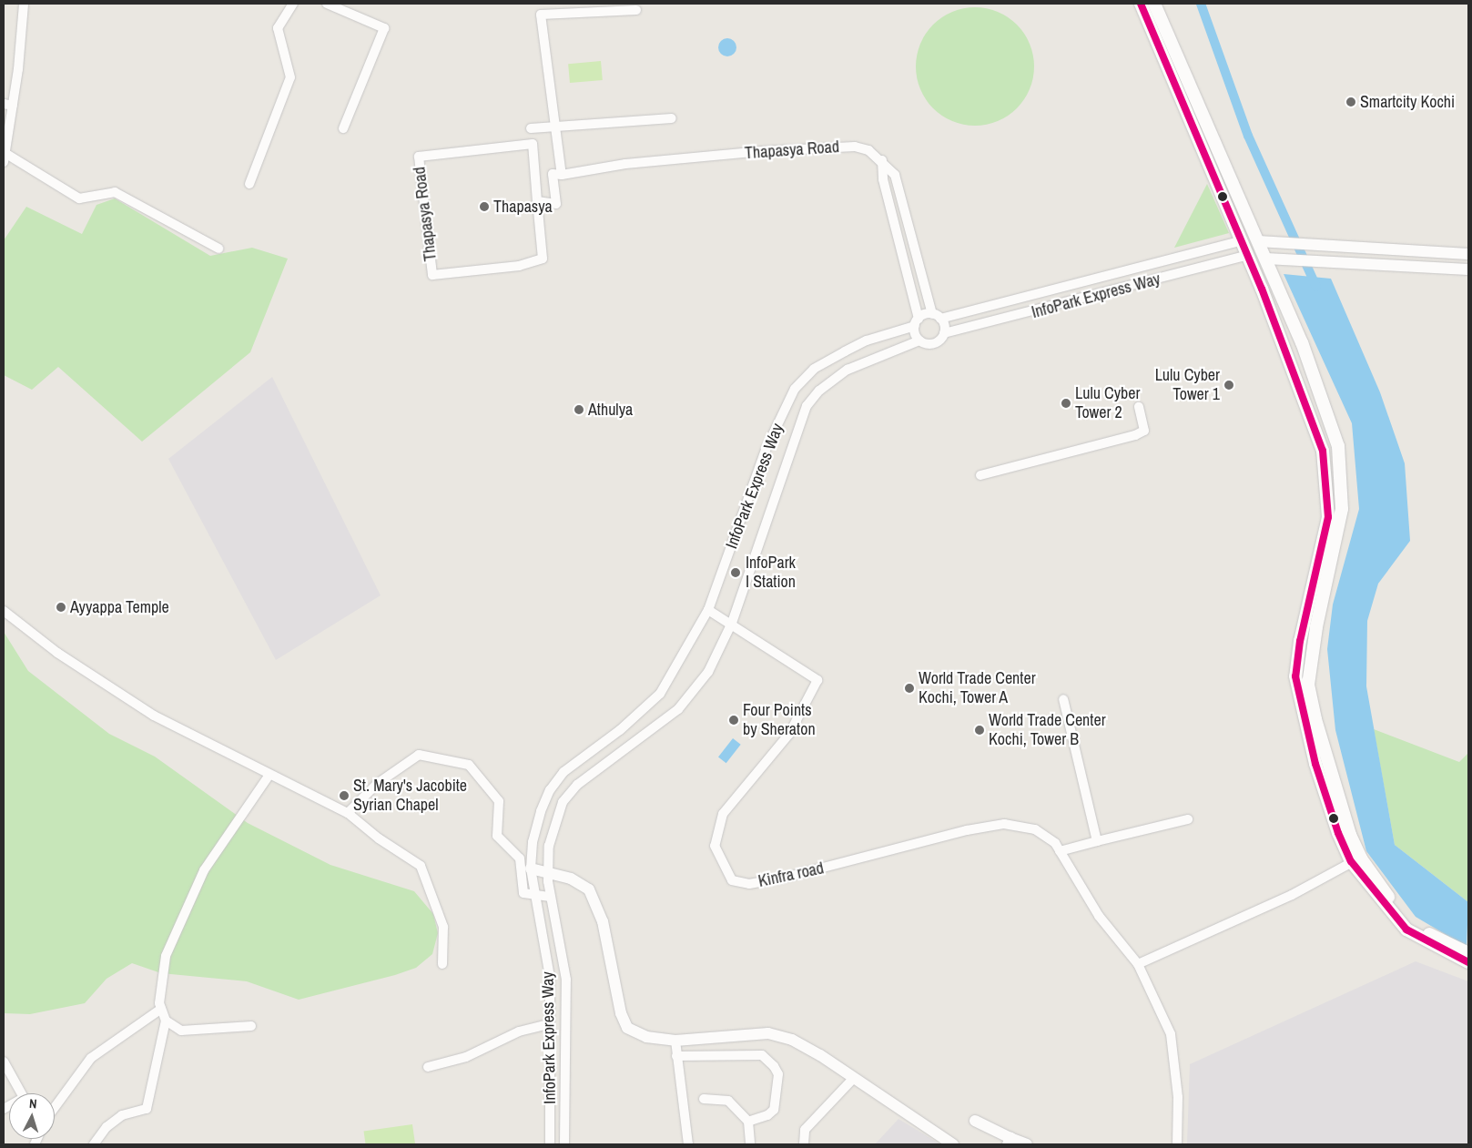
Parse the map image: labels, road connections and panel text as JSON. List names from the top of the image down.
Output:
{
  "streets": {
    "street": ["Thapasya Road", "InfoPark Express Way", "Kinfra road"]
  },
  "crossings": [
    ["Thapasya Road", "InfoPark Express Way"],
    ["InfoPark Express Way", "Kinfra road"]
  ],
  "places": [
    "Smartcity Kochi",
    "Thapasya",
    "Lulu Cyber Tower 1",
    "Lulu Cyber Tower 2",
    "Athulya",
    "InfoPark I Station",
    "Ayyappa Temple",
    "World Trade Center Kochi, Tower A",
    "Four Points by Sheraton",
    "World Trade Center Kochi, Tower B",
    "St. Mary's Jacobite Syrian Chapel"
  ],
  "north": "top"
}
